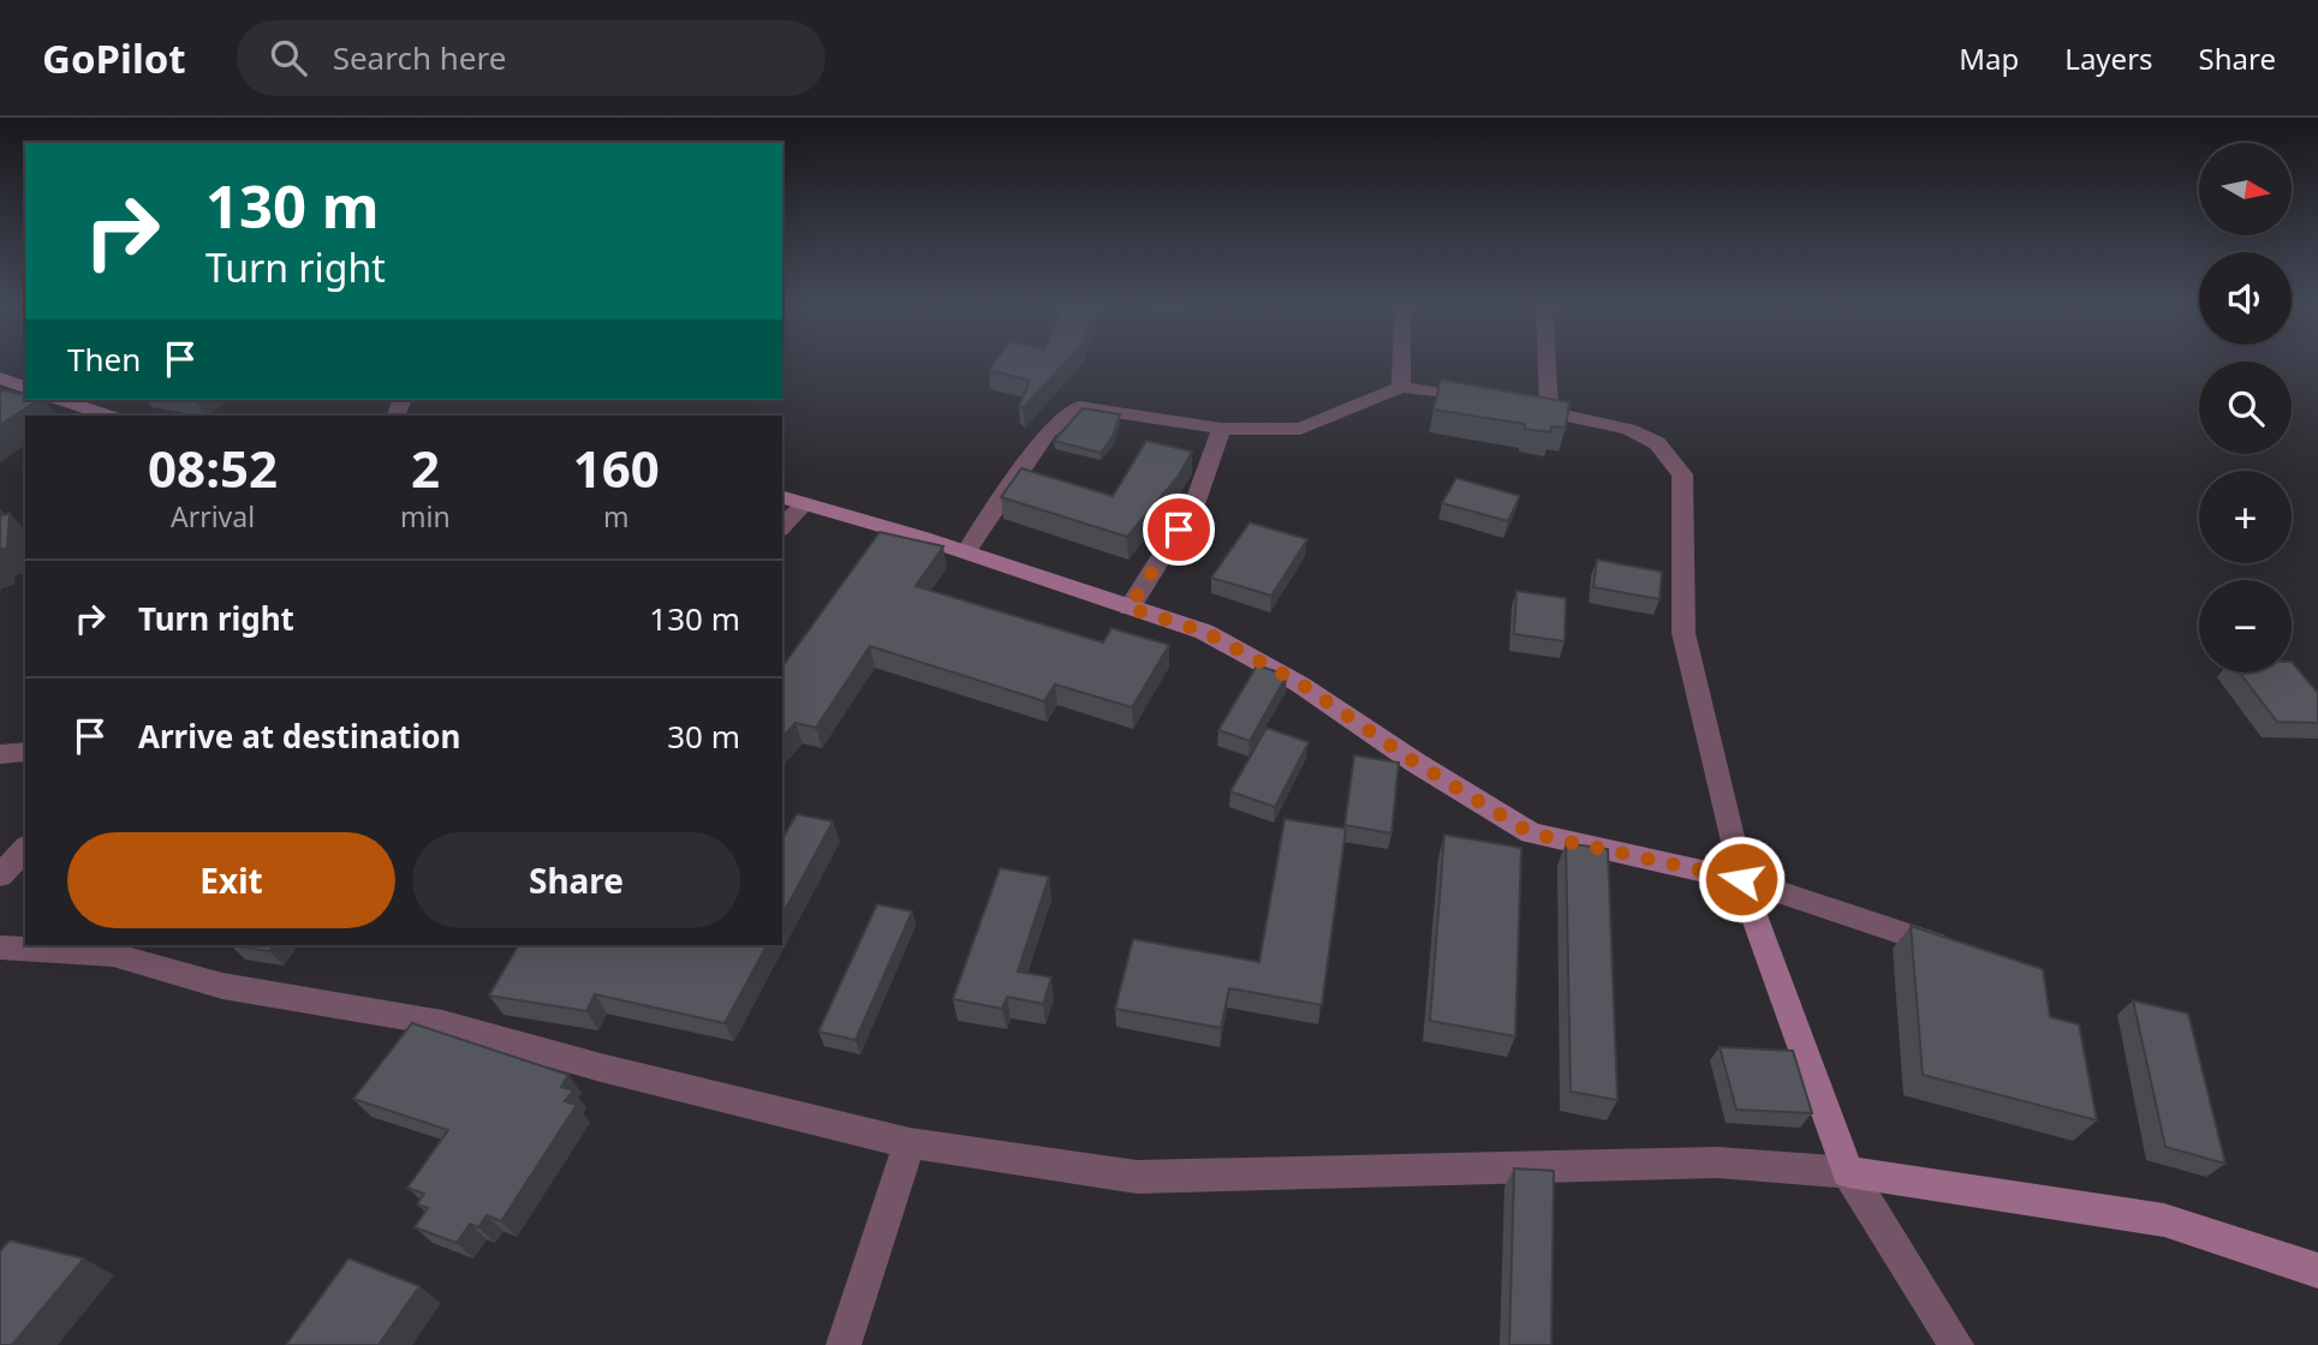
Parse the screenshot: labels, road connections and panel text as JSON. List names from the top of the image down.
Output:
{
  "north": "right",
  "page": {
    "header": "GoPilot",
    "search": "Search here",
    "nav": ["Map", "Layers", "Share"],
    "map_buttons": ["+", "−"],
    "turn": ["130 m", "Turn right"],
    "then": "Then",
    "eta": [
      "08:52",
      "Arrival",
      "2",
      "min",
      "160",
      "m"
    ],
    "list": [
      {
        "name": "Turn right",
        "value": "130 m"
      },
      {
        "name": "Arrive at destination",
        "value": "30 m"
      }
    ],
    "buttons": ["Exit", "Share"]
  }
}
